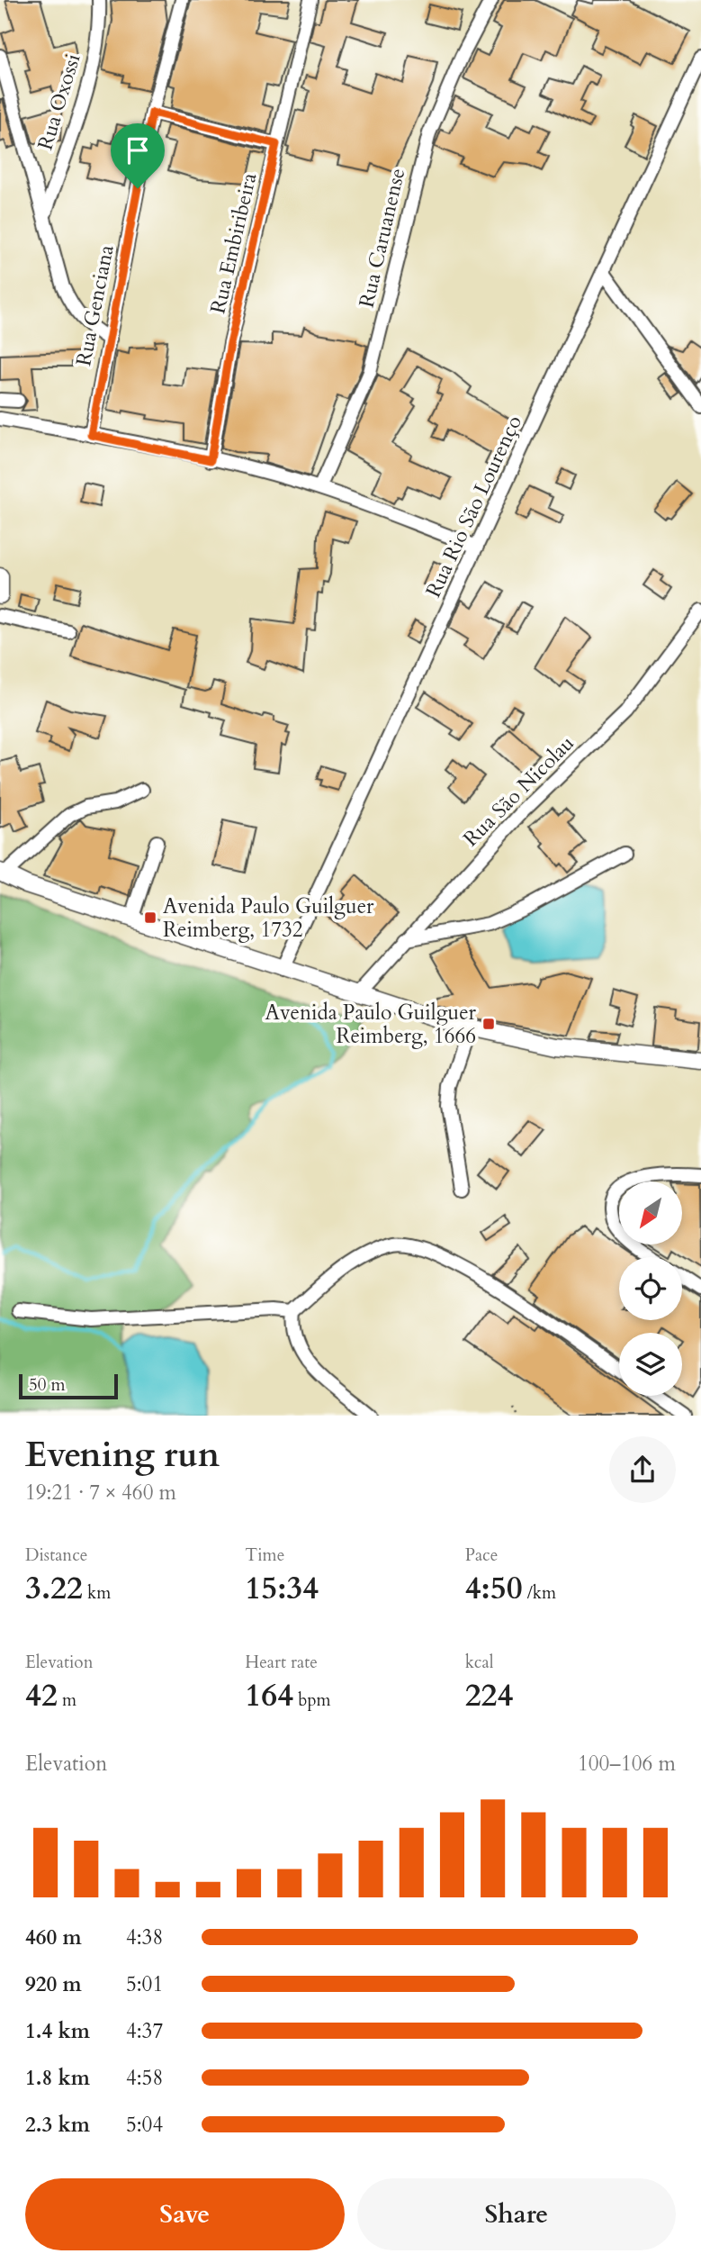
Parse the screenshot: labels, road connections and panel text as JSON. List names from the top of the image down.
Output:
{
  "streets": {
    "street": [
      "Rua Oxossi",
      "Rua Caruanense",
      "Rua Embiribeira",
      "Rua Genciana",
      "Rua Rio São Lourenço",
      "Rua São Nicolau"
    ]
  },
  "places": {
    "transit": ["Avenida Paulo Guilguer Reimberg, 1732", "Avenida Paulo Guilguer Reimberg, 1666"]
  },
  "scale_bar": "50 m",
  "north": "bottom left",
  "page": {
    "scale": "50 m",
    "heading": ["Evening run", "19:21 · 7 × 460 m"],
    "stats": [
      ["Distance", "3.22 km"],
      ["Time", "15:34"],
      ["Pace", "4:50 /km"],
      ["Elevation", "42 m"],
      ["Heart rate", "164 bpm"],
      ["kcal", "224"]
    ],
    "chart": ["Elevation", "100–106 m"],
    "list": [
      {
        "name": "460 m",
        "note": "4:38"
      },
      {
        "name": "920 m",
        "note": "5:01"
      },
      {
        "name": "1.4 km",
        "note": "4:37"
      },
      {
        "name": "1.8 km",
        "note": "4:58"
      },
      {
        "name": "2.3 km",
        "note": "5:04"
      }
    ],
    "buttons": ["Save", "Share"]
  }
}
